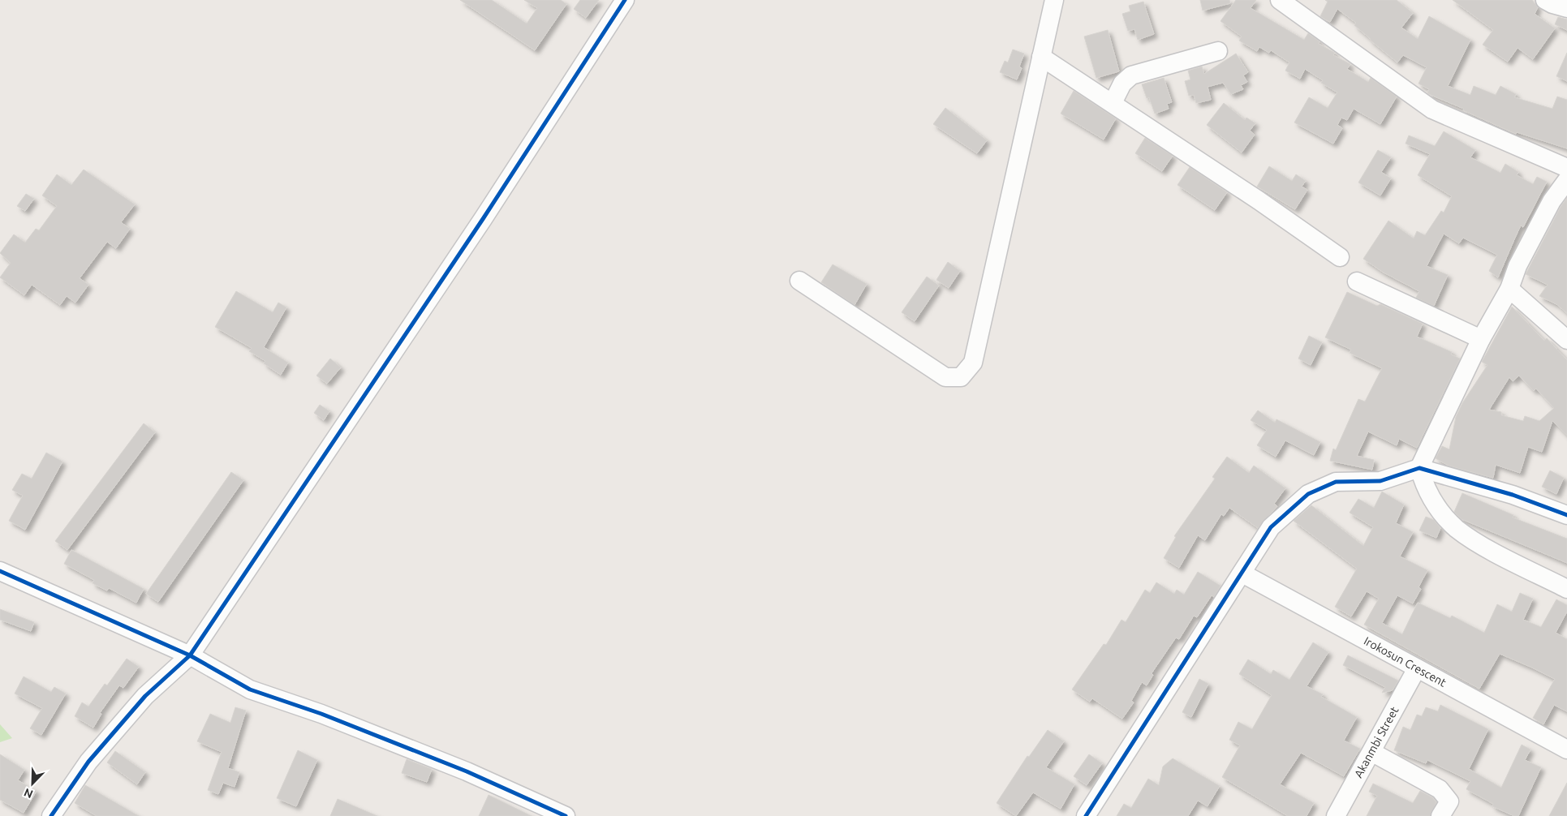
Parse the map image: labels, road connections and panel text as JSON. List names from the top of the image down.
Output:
{
  "streets": {
    "street": ["Irokosun Crescent", "Akanmbi Street"]
  },
  "crossings": [
    ["Irokosun Crescent", "Akanmbi Street"]
  ],
  "north": "bottom left"
}
